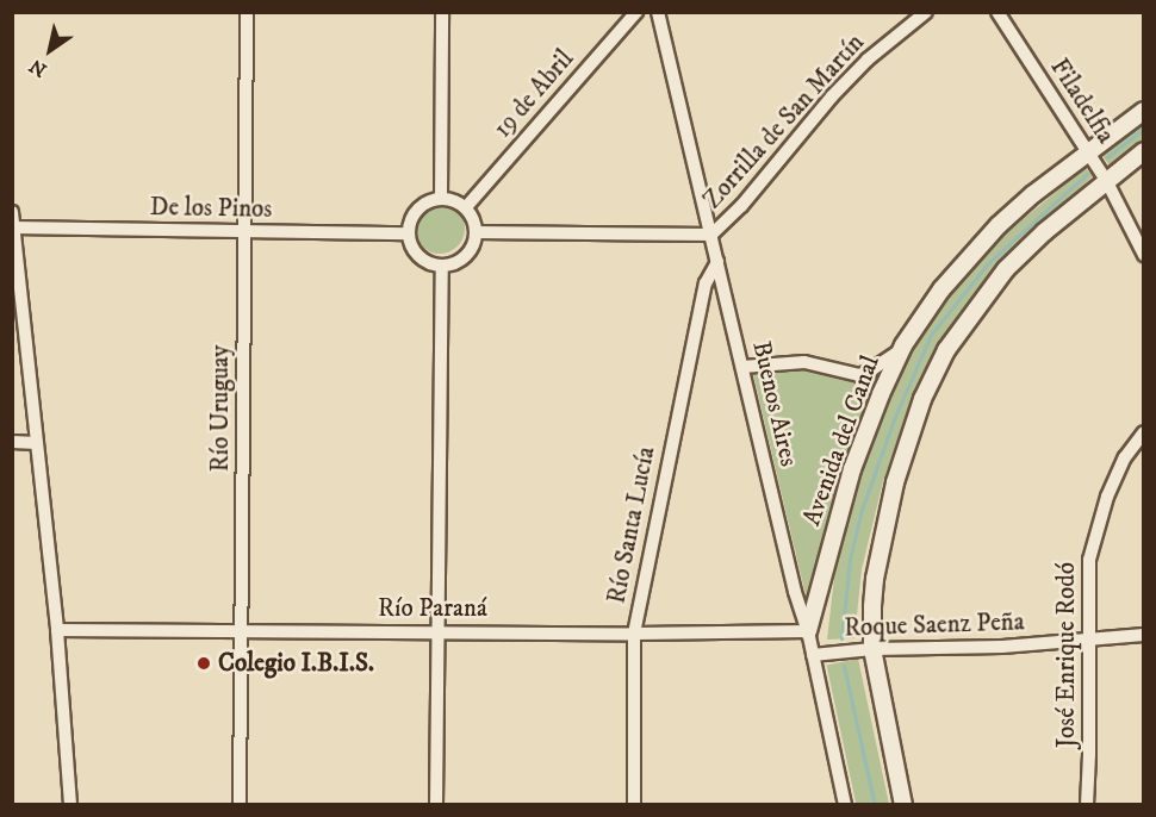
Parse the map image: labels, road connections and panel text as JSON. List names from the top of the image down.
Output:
{
  "streets": {
    "street": [
      "19 de Abril",
      "Filadelfia",
      "Zorrilla de San Martín",
      "De los Pinos",
      "Buenos Aires",
      "Río Uruguay",
      "Avenida del Canal",
      "Río Santa Lucía",
      "Río Paraná",
      "Roque Saenz Peña",
      "José Enrique Rodó"
    ]
  },
  "crossings": [
    ["19 de Abril", "De los Pinos"],
    ["Filadelfia", "Avenida del Canal"],
    ["Zorrilla de San Martín", "Buenos Aires"],
    ["De los Pinos", "Río Uruguay"],
    ["Buenos Aires", "Avenida del Canal"],
    ["Buenos Aires", "Río Santa Lucía"],
    ["Buenos Aires", "Río Paraná"],
    ["Buenos Aires", "Roque Saenz Peña"],
    ["Río Uruguay", "Río Paraná"],
    ["Avenida del Canal", "Río Paraná"],
    ["Río Santa Lucía", "Río Paraná"],
    ["Roque Saenz Peña", "José Enrique Rodó"]
  ],
  "places": ["Colegio I.B.I.S."],
  "north": "bottom left"
}
